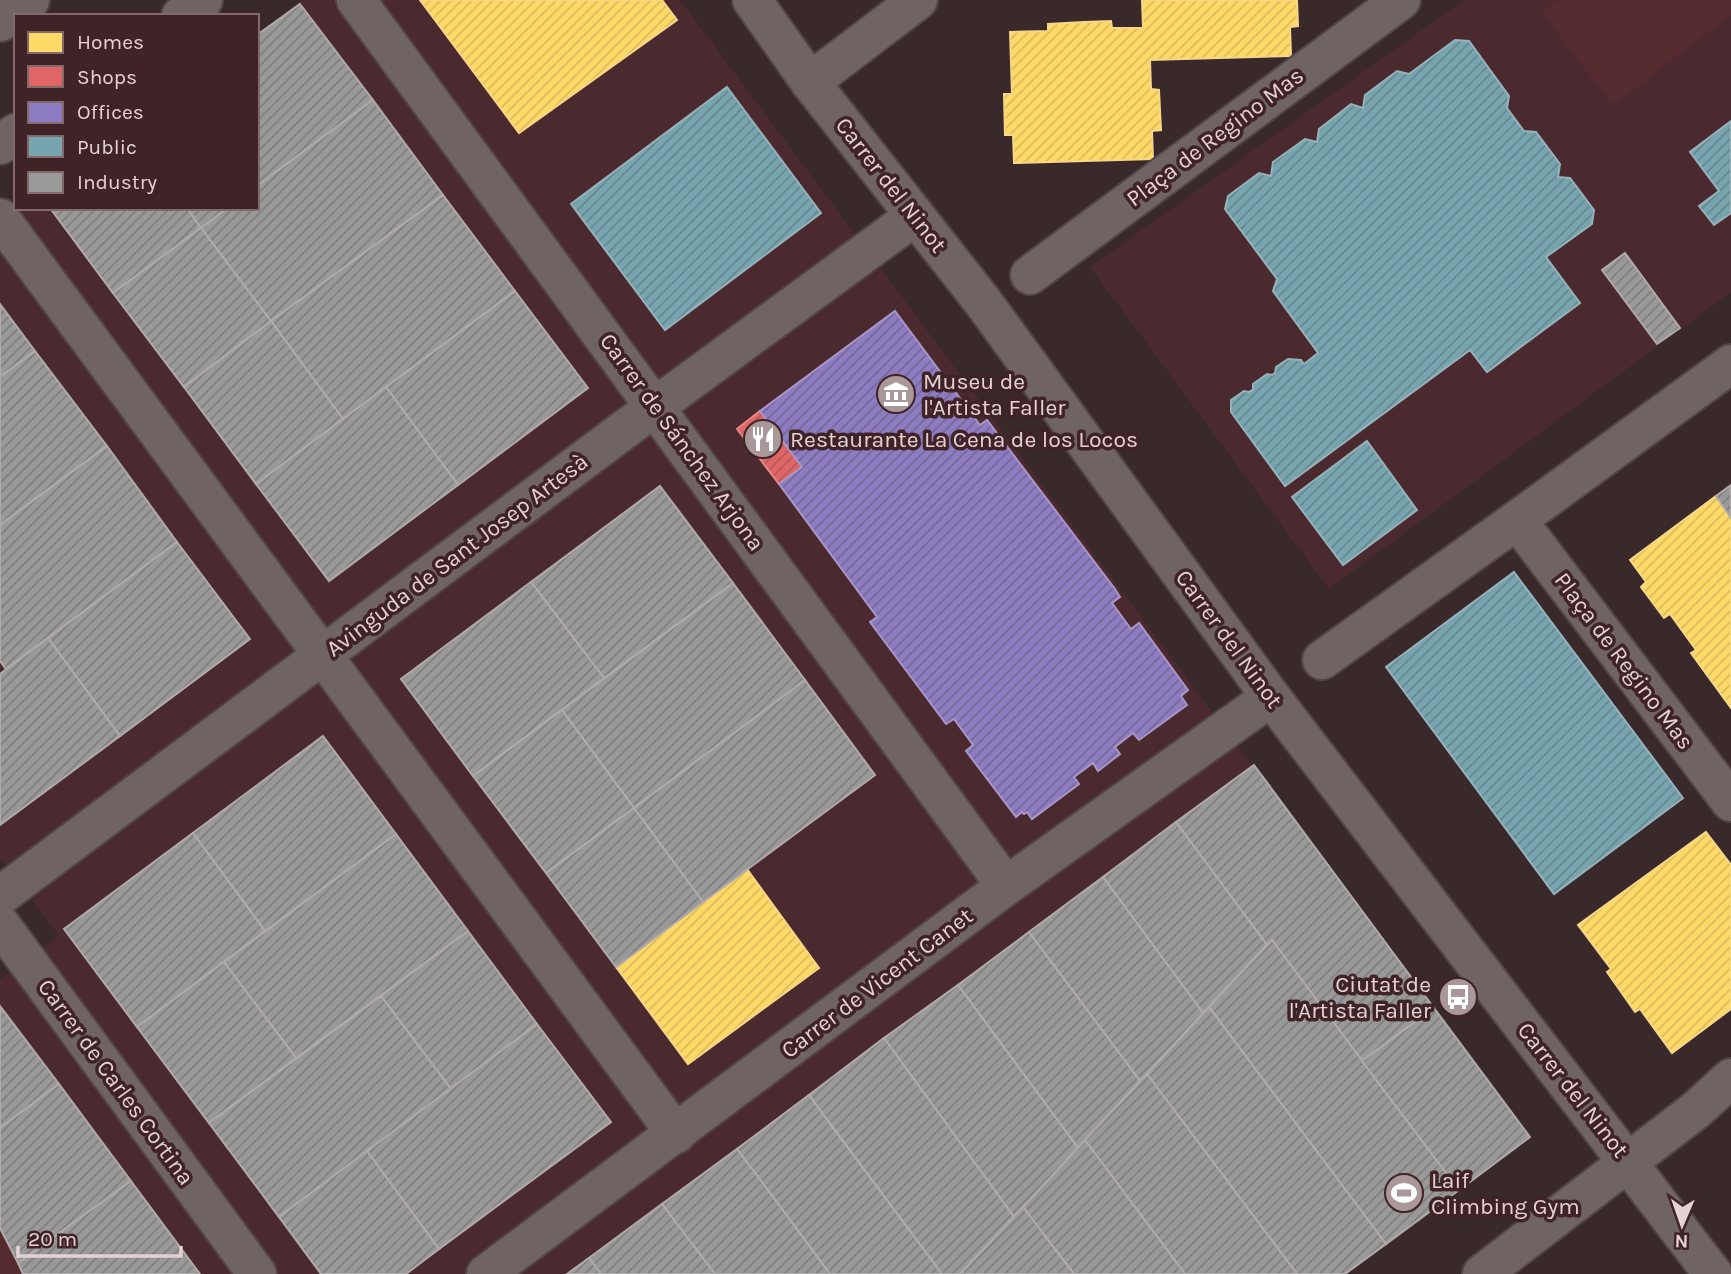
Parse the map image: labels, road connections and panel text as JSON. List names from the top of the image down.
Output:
{
  "streets": {
    "street": [
      "Plaça de Regino Mas",
      "Carrer del Ninot",
      "Carrer de Sánchez Arjona",
      "Avinguda de Sant Josep Artesà",
      "Carrer de Vicent Canet",
      "Carrer de Carles Cortina"
    ]
  },
  "crossings": [
    ["Carrer del Ninot", "Avinguda de Sant Josep Artesà"],
    ["Carrer del Ninot", "Carrer de Vicent Canet"],
    ["Carrer de Sánchez Arjona", "Avinguda de Sant Josep Artesà"],
    ["Carrer de Sánchez Arjona", "Carrer de Vicent Canet"]
  ],
  "places": {
    "museum": ["Museu de l'Artista Faller"],
    "restaurant": ["Restaurante La Cena de los Locos"],
    "bus stop": ["Ciutat de l'Artista Faller"],
    "sports": ["Laif Climbing Gym"]
  },
  "legend": [
    "Homes",
    "Shops",
    "Offices",
    "Public",
    "Industry"
  ],
  "scale_bar": "20 m",
  "north": "bottom"
}
